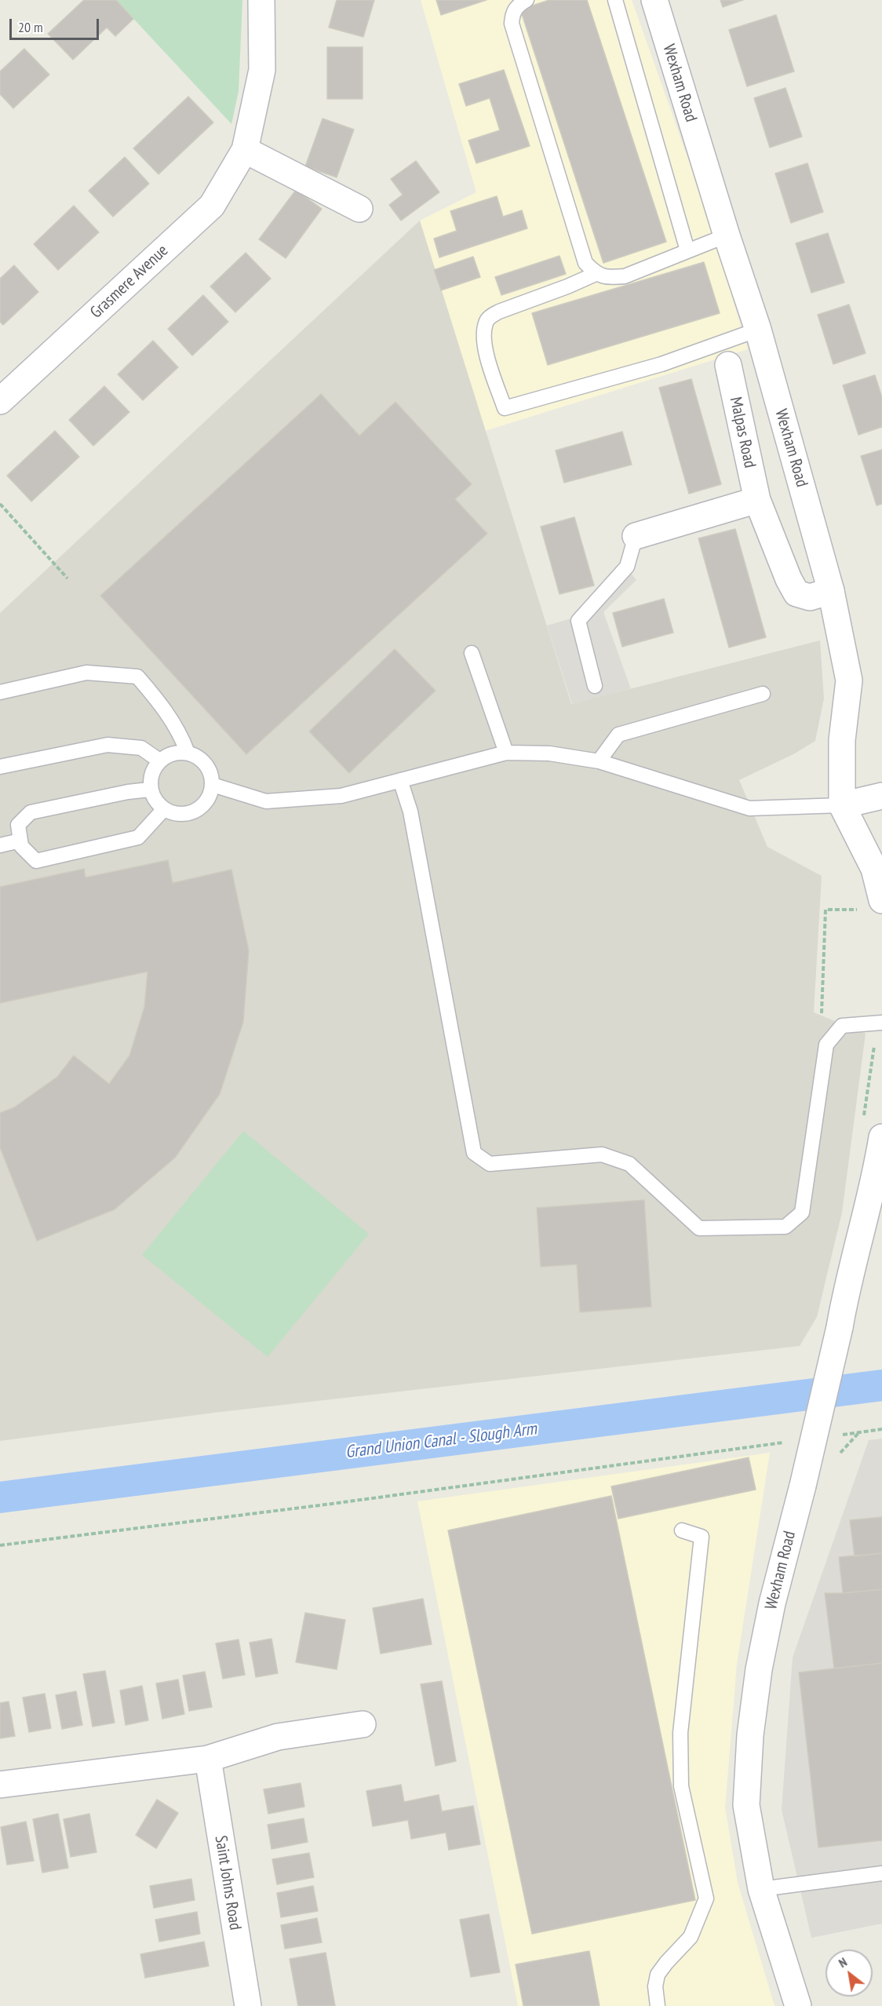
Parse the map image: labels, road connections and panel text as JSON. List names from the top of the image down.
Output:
{
  "streets": {
    "street": [
      "Wexham Road",
      "Grasmere Avenue",
      "Malpas Road",
      "Saint Johns Road"
    ]
  },
  "crossings": [
    ["Wexham Road", "Malpas Road"]
  ],
  "water": ["Grand Union Canal - Slough Arm"],
  "scale_bar": "20 m",
  "north": "top left"
}
